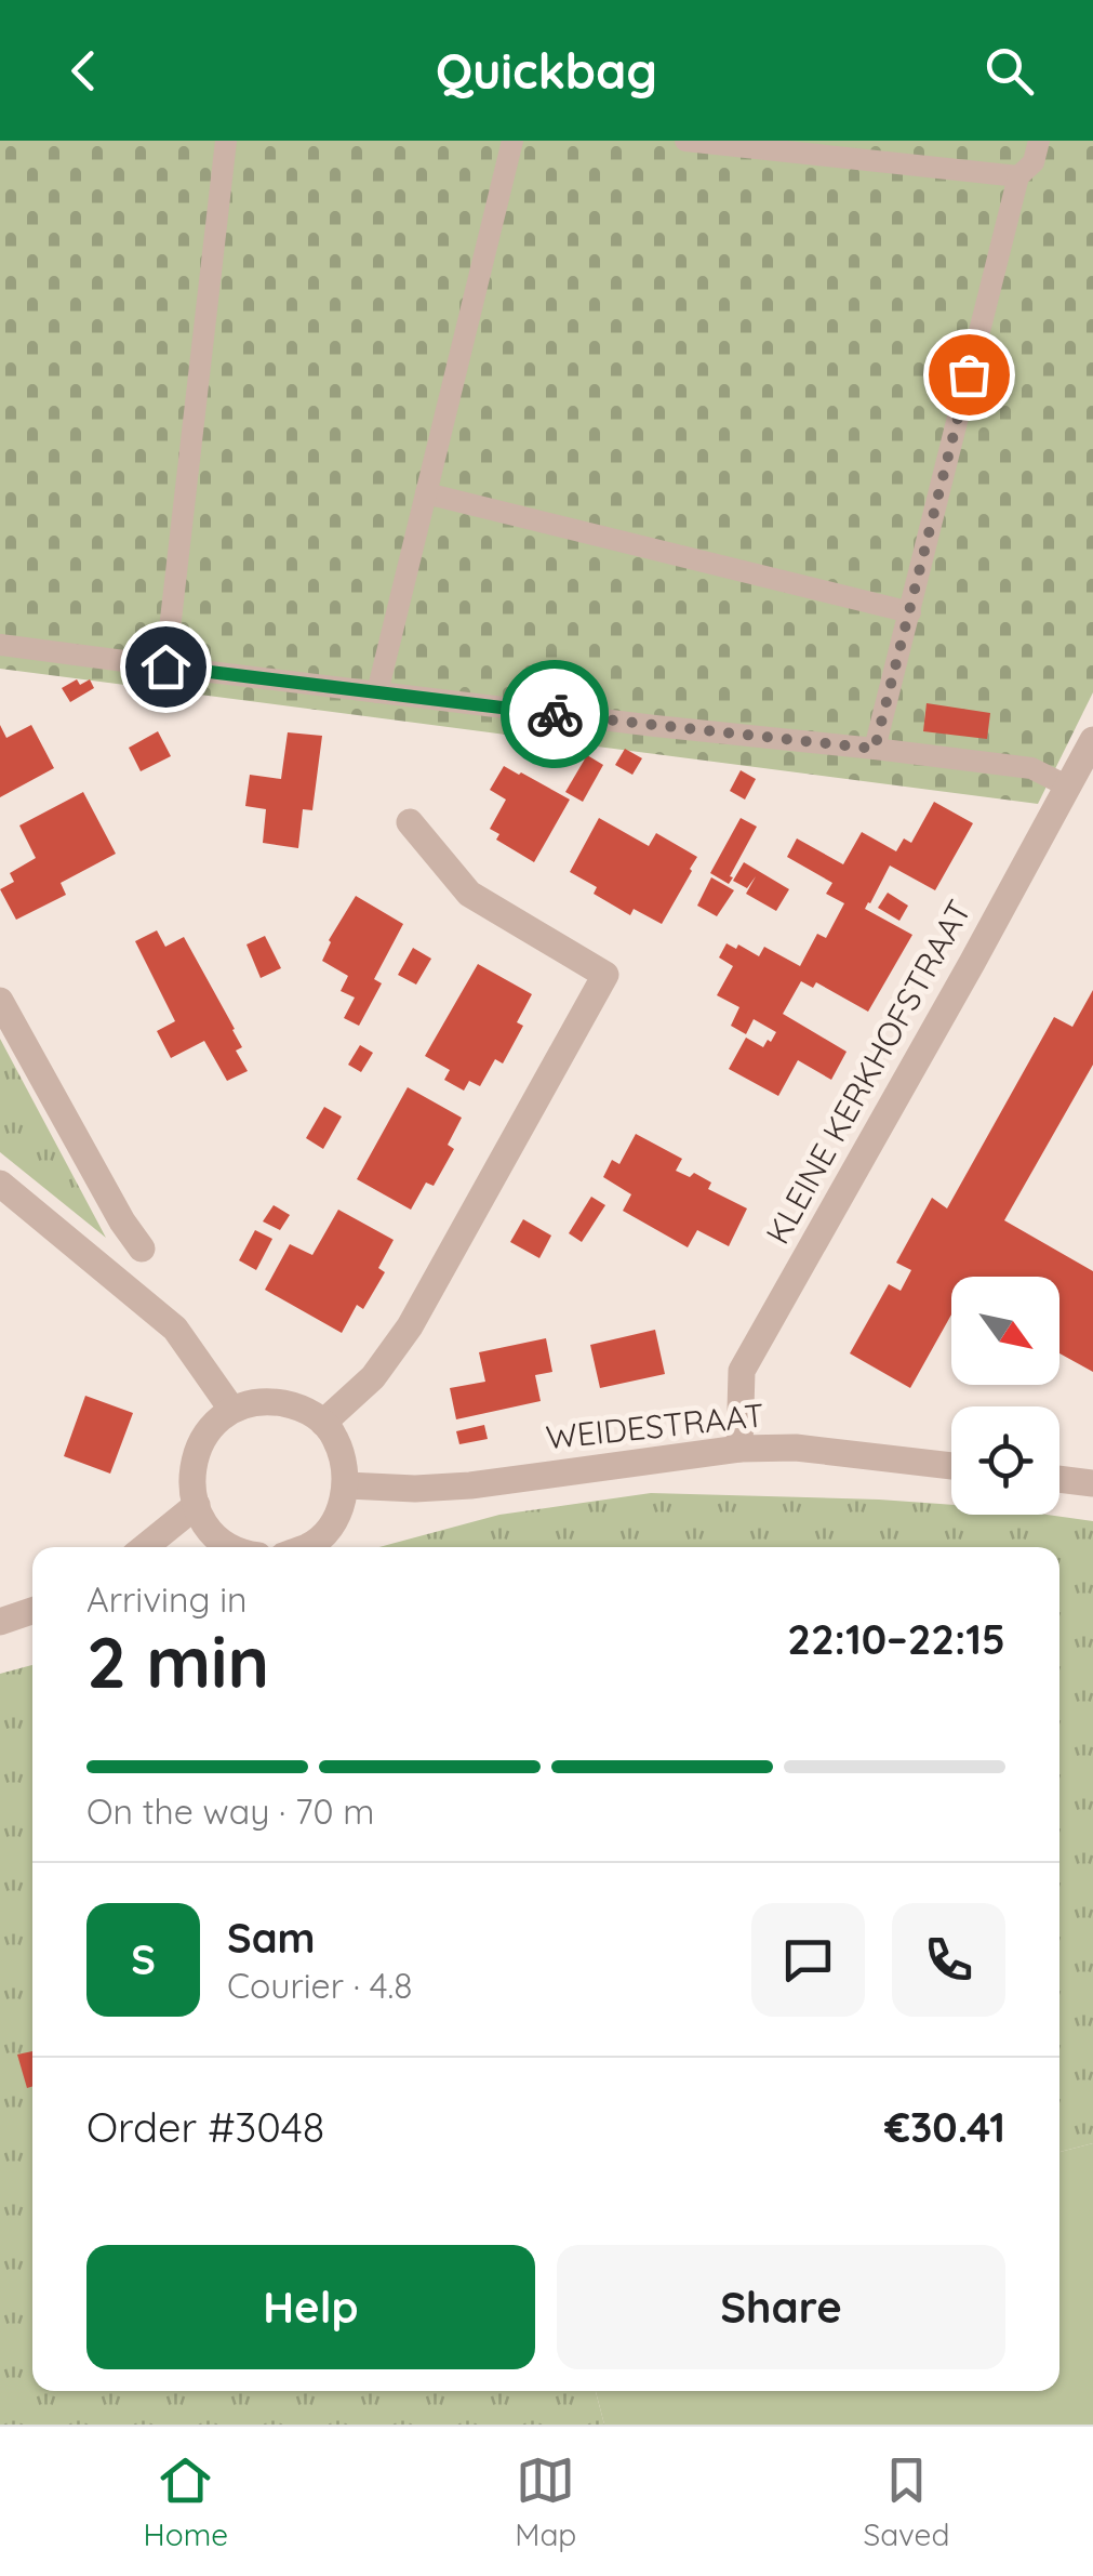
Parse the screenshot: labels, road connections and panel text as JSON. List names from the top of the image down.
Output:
{
  "streets": {
    "street": ["KLEINE KERKHOFSTRAAT", "WEIDESTRAAT"]
  },
  "crossings": [
    ["KLEINE KERKHOFSTRAAT", "WEIDESTRAAT"]
  ],
  "north": "bottom right",
  "page": {
    "header": "Quickbag",
    "heading": ["2 min", "Arriving in", "22:10–22:15"],
    "panel": [
      "Sam",
      "Courier · 4.8",
      "Order #3048",
      "€30.41"
    ],
    "bar": "On the way · 70 m",
    "round": "S",
    "buttons": ["Help", "Share"],
    "tabs": ["Home", "Map", "Saved"]
  }
}
